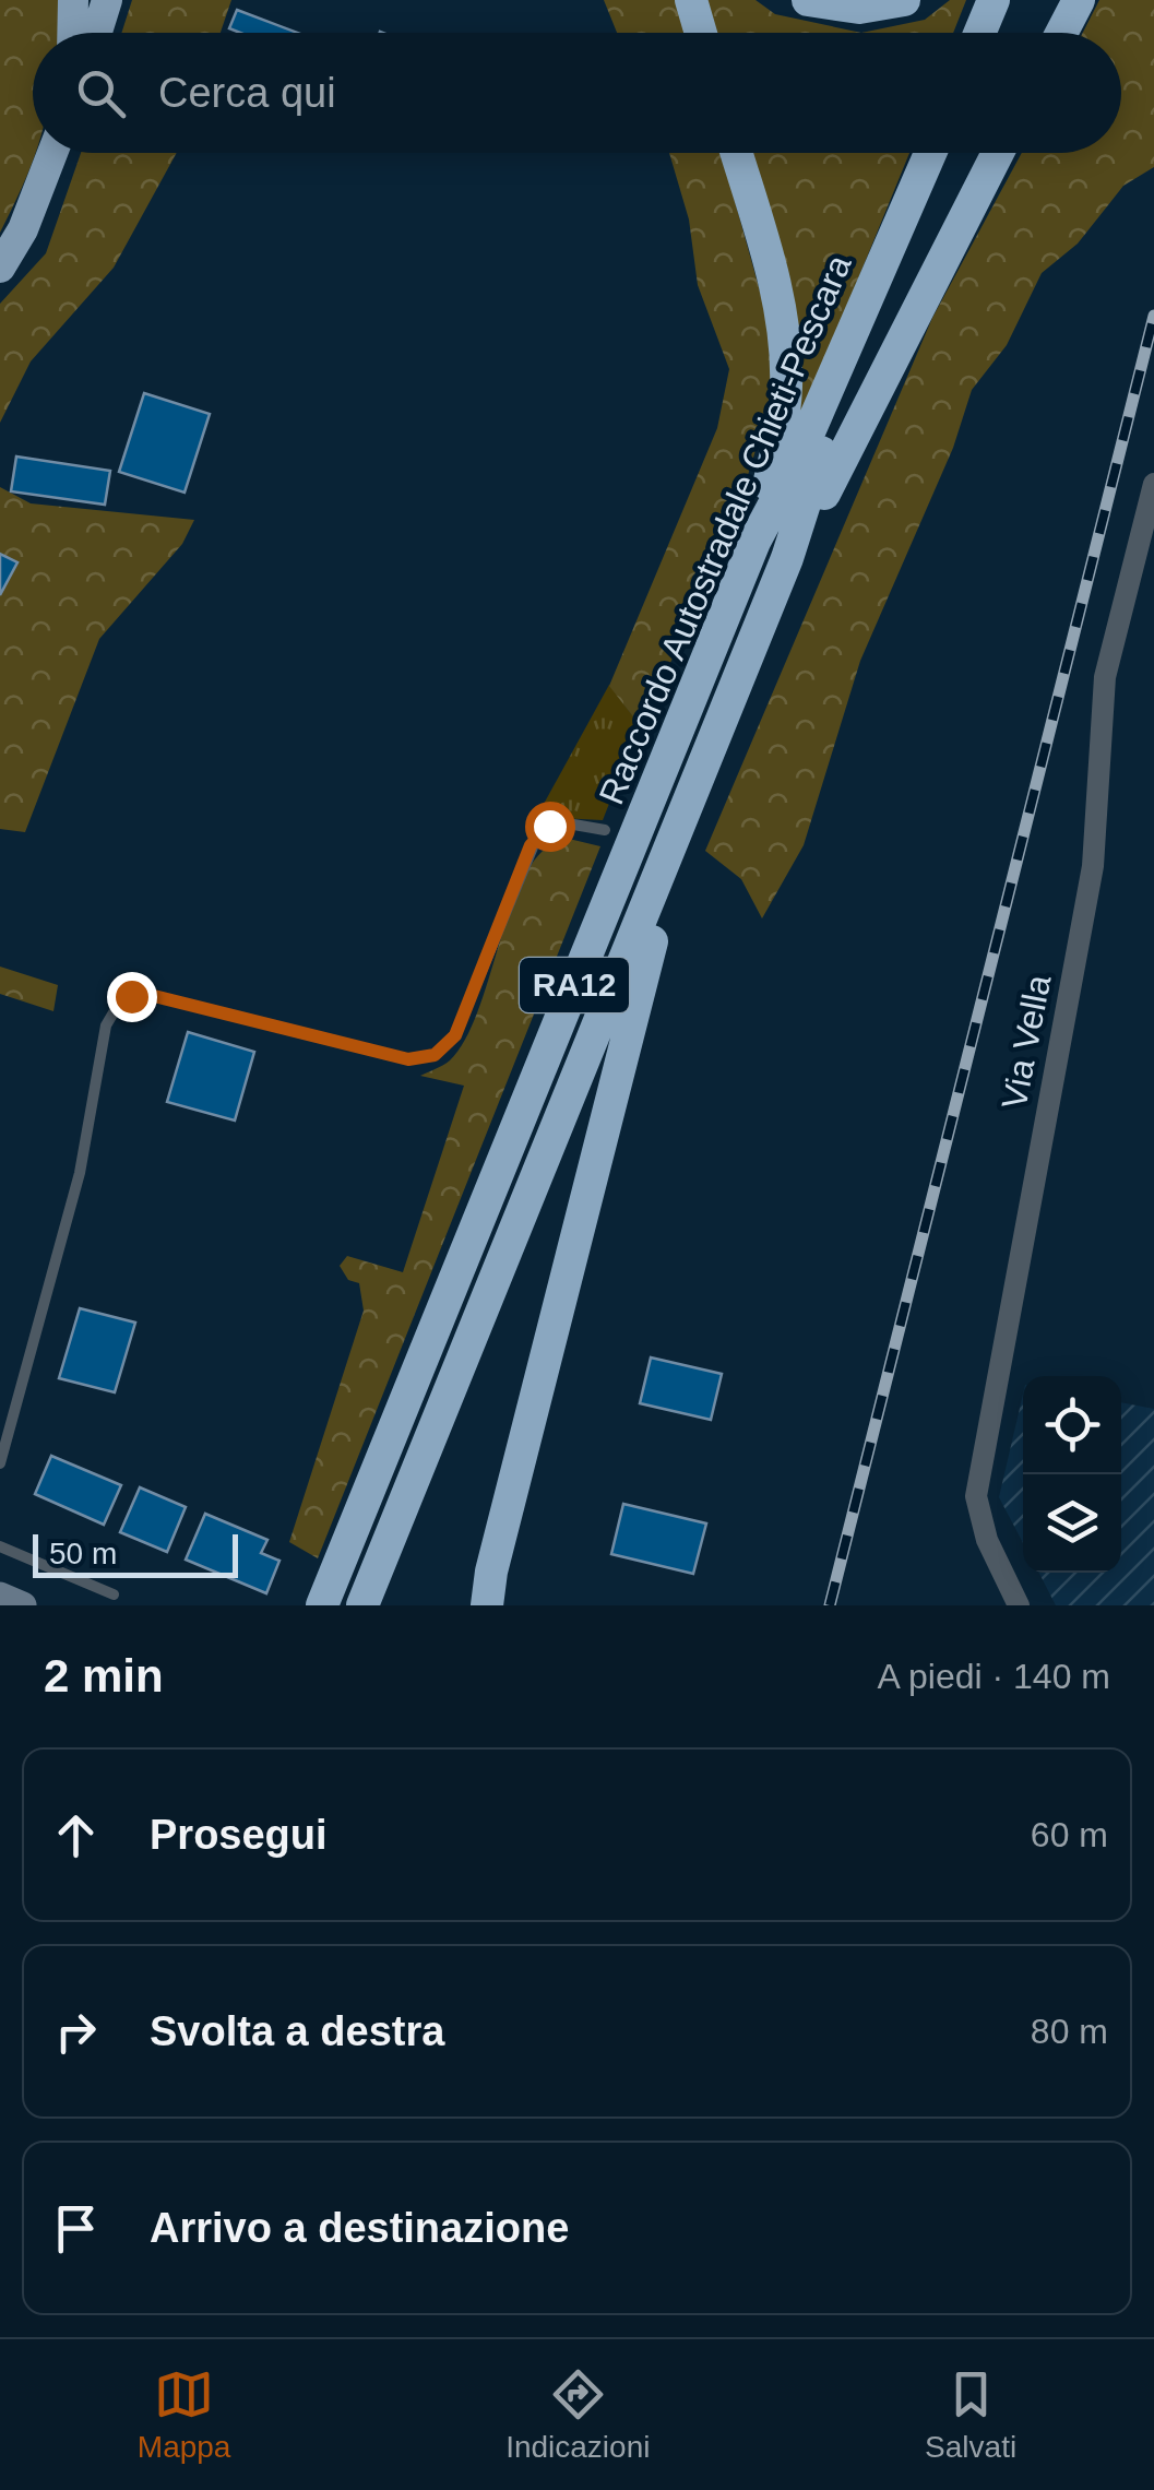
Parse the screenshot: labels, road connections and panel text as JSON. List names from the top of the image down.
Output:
{
  "streets": {
    "highway": ["Raccordo Autostradale Chieti-Pescara", "RA12"],
    "street": ["Via Vella"]
  },
  "scale_bar": "50 m",
  "page": {
    "search": "Cerca qui",
    "scale": "50 m",
    "heading": ["2 min", "A piedi · 140 m"],
    "list": [
      ["Prosegui", "60 m"],
      ["Svolta a destra", "80 m"],
      "Arrivo a destinazione"
    ],
    "nav": ["Mappa", "Indicazioni", "Salvati"]
  }
}
